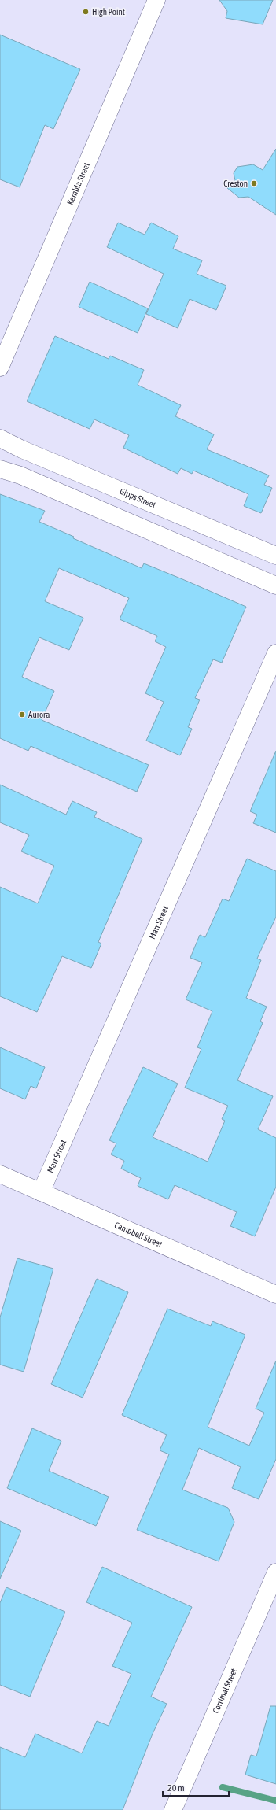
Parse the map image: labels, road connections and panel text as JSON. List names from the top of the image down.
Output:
{
  "streets": {
    "street": [
      "Kembla Street",
      "Gipps Street",
      "Marr Street",
      "Campbell Street",
      "Corrimal Street"
    ]
  },
  "crossings": [
    ["Marr Street", "Campbell Street"]
  ],
  "places": ["High Point", "Creston", "Aurora"],
  "scale_bar": "20 m"
}
